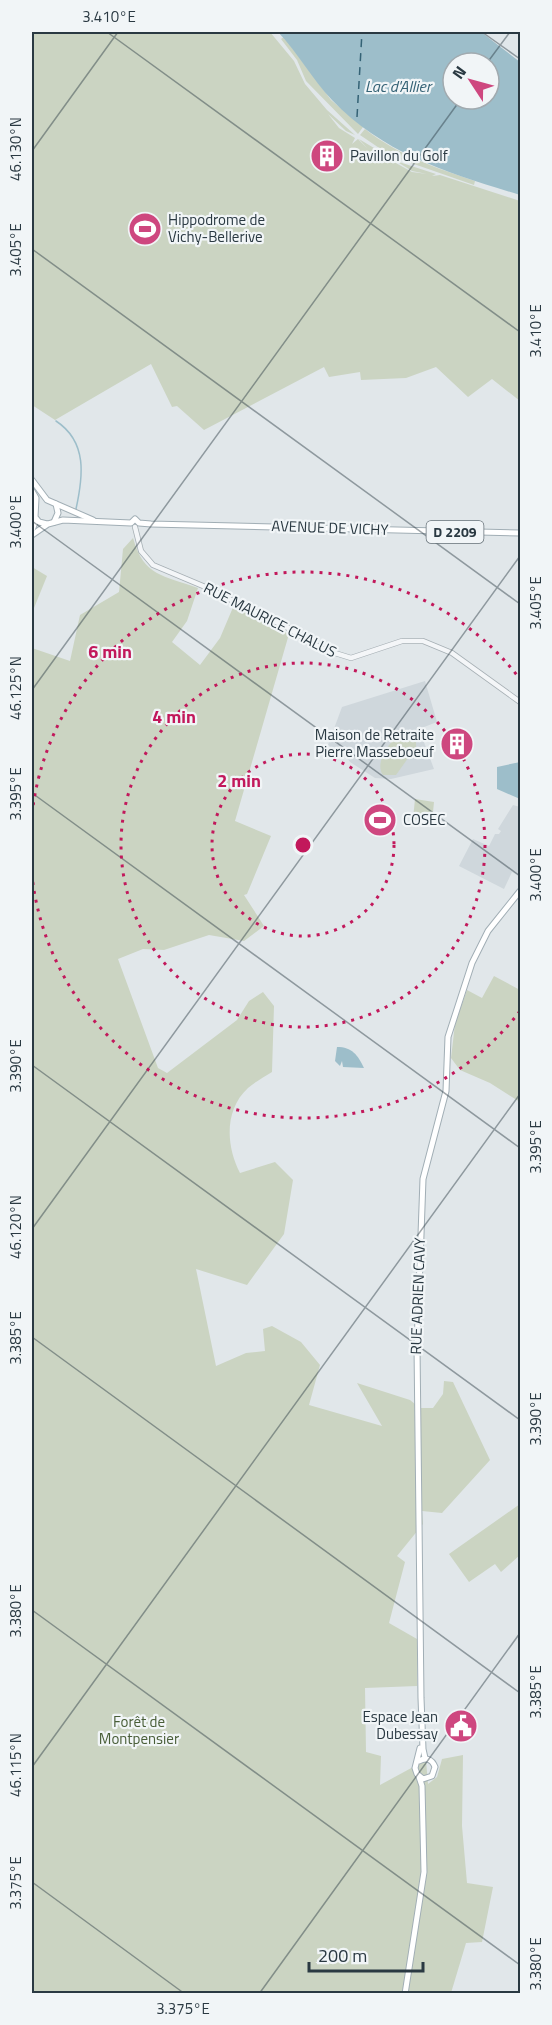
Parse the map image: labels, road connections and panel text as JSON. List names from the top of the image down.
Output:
{
  "streets": {
    "main road": ["AVENUE DE VICHY", "D 2209", "RUE ADRIEN CAVY"],
    "street": ["RUE MAURICE CHALUS"]
  },
  "crossings": [
    ["AVENUE DE VICHY", "RUE MAURICE CHALUS"]
  ],
  "water": ["Lac d'Allier"],
  "parks": ["Forêt de Montpensier"],
  "places": {
    "building": ["Pavillon du Golf", "Maison de Retraite Pierre Masseboeuf"],
    "sports": ["Hippodrome de Vichy-Bellerive", "COSEC"],
    "public building": ["Espace Jean Dubessay"]
  },
  "scale_bar": "200 m",
  "north": "top left",
  "coordinates": [
    "3.410°E",
    "46.130°N",
    "3.405°E",
    "3.400°E",
    "46.125°N",
    "3.395°E",
    "3.390°E",
    "46.120°N",
    "3.385°E",
    "3.380°E",
    "46.115°N",
    "3.375°E"
  ],
  "rings": ["6 min", "4 min", "2 min"]
}
